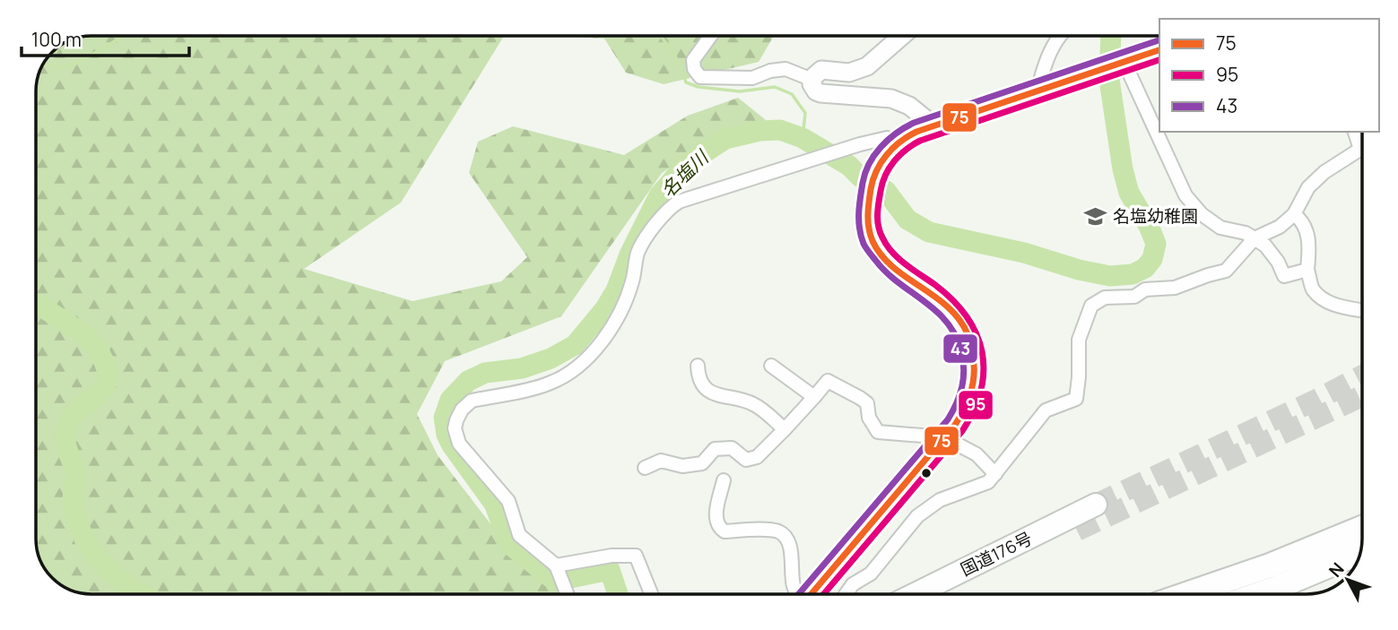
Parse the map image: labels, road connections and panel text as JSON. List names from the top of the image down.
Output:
{
  "streets": {
    "highway": ["国道176号"]
  },
  "water": ["名塩川"],
  "places": {
    "school or university": ["名塩幼稚園"]
  },
  "lines": ["transit line 43", "transit line 75", "transit line 95"],
  "legend": ["75", "95", "43"],
  "scale_bar": "100 m",
  "north": "top left"
}
